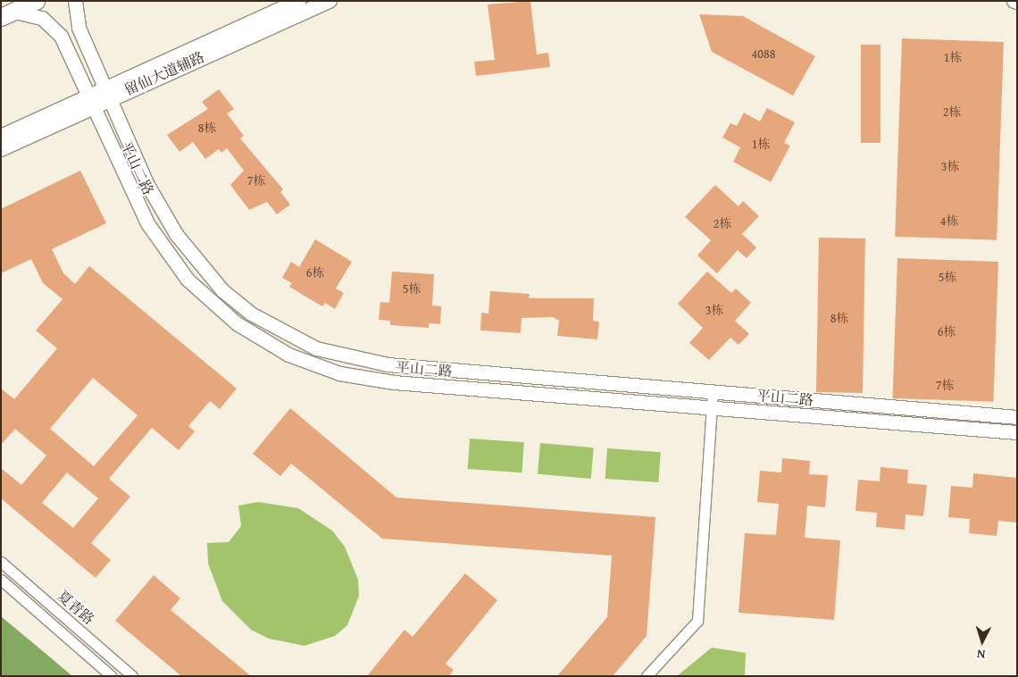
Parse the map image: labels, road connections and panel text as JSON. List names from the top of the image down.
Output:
{
  "streets": {
    "main road": ["留仙大道辅路"],
    "street": ["平山二路", "夏青路"]
  },
  "crossings": [
    ["留仙大道辅路", "平山二路"]
  ],
  "house_numbers": [
    "4088",
    "1栋",
    "2栋",
    "8栋",
    "1栋",
    "3栋",
    "7栋",
    "4栋",
    "2栋",
    "6栋",
    "5栋",
    "5栋",
    "3栋",
    "8栋",
    "6栋",
    "7栋"
  ],
  "north": "bottom"
}
